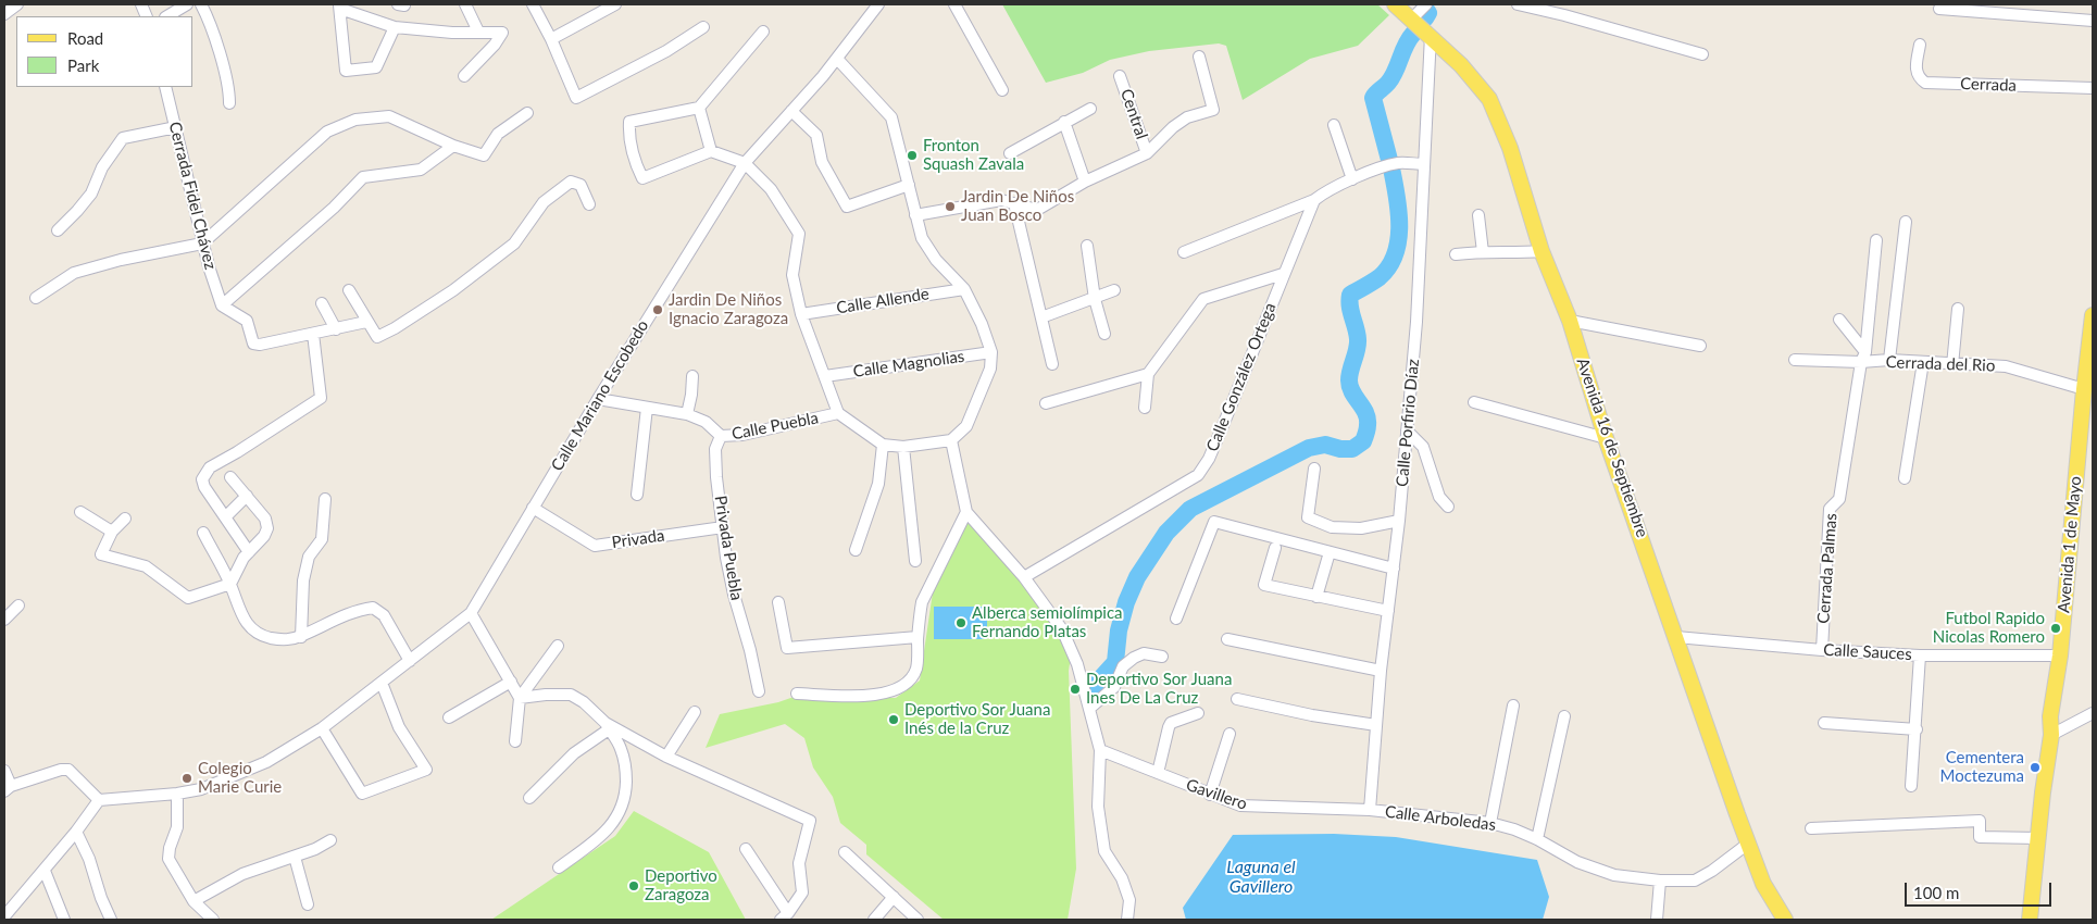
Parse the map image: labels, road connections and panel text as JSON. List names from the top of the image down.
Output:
{
  "streets": {
    "main road": ["Avenida 16 de Septiembre", "Avenida 1 de Mayo"],
    "street": [
      "Cerrada",
      "Central",
      "Cerrada Fidel Chávez",
      "Calle Allende",
      "Calle Magnolias",
      "Cerrada del Rio",
      "Calle González Ortega",
      "Calle Mariano Escobedo",
      "Calle Porfirio Díaz",
      "Calle Puebla",
      "Privada",
      "Privada Puebla",
      "Cerrada Palmas",
      "Calle Sauces",
      "Gavillero",
      "Calle Arboledas"
    ]
  },
  "crossings": [
    ["Cerrada del Rio", "Avenida 1 de Mayo"],
    ["Cerrada del Rio", "Cerrada Palmas"],
    ["Calle Mariano Escobedo", "Calle Puebla"],
    ["Calle Mariano Escobedo", "Privada"],
    ["Calle Porfirio Díaz", "Avenida 16 de Septiembre"],
    ["Calle Porfirio Díaz", "Gavillero"],
    ["Calle Porfirio Díaz", "Calle Arboledas"],
    ["Calle Puebla", "Privada Puebla"],
    ["Avenida 16 de Septiembre", "Calle Sauces"],
    ["Avenida 16 de Septiembre", "Calle Arboledas"],
    ["Privada", "Privada Puebla"],
    ["Avenida 1 de Mayo", "Calle Sauces"],
    ["Cerrada Palmas", "Calle Sauces"],
    ["Gavillero", "Calle Arboledas"]
  ],
  "water": ["Laguna el Gavillero"],
  "places": [
    "Fronton Squash Zavala",
    "Jardin De Niños Juan Bosco",
    "Jardin De Niños Ignacio Zaragoza",
    "Alberca semiolímpica Fernando Platas",
    "Futbol Rapido Nicolas Romero",
    "Deportivo Sor Juana Ines De La Cruz",
    "Deportivo Sor Juana Inés de la Cruz",
    "Cementera Moctezuma",
    "Colegio Marie Curie",
    "Deportivo Zaragoza"
  ],
  "legend": ["Road", "Park"],
  "scale_bar": "100 m"
}
